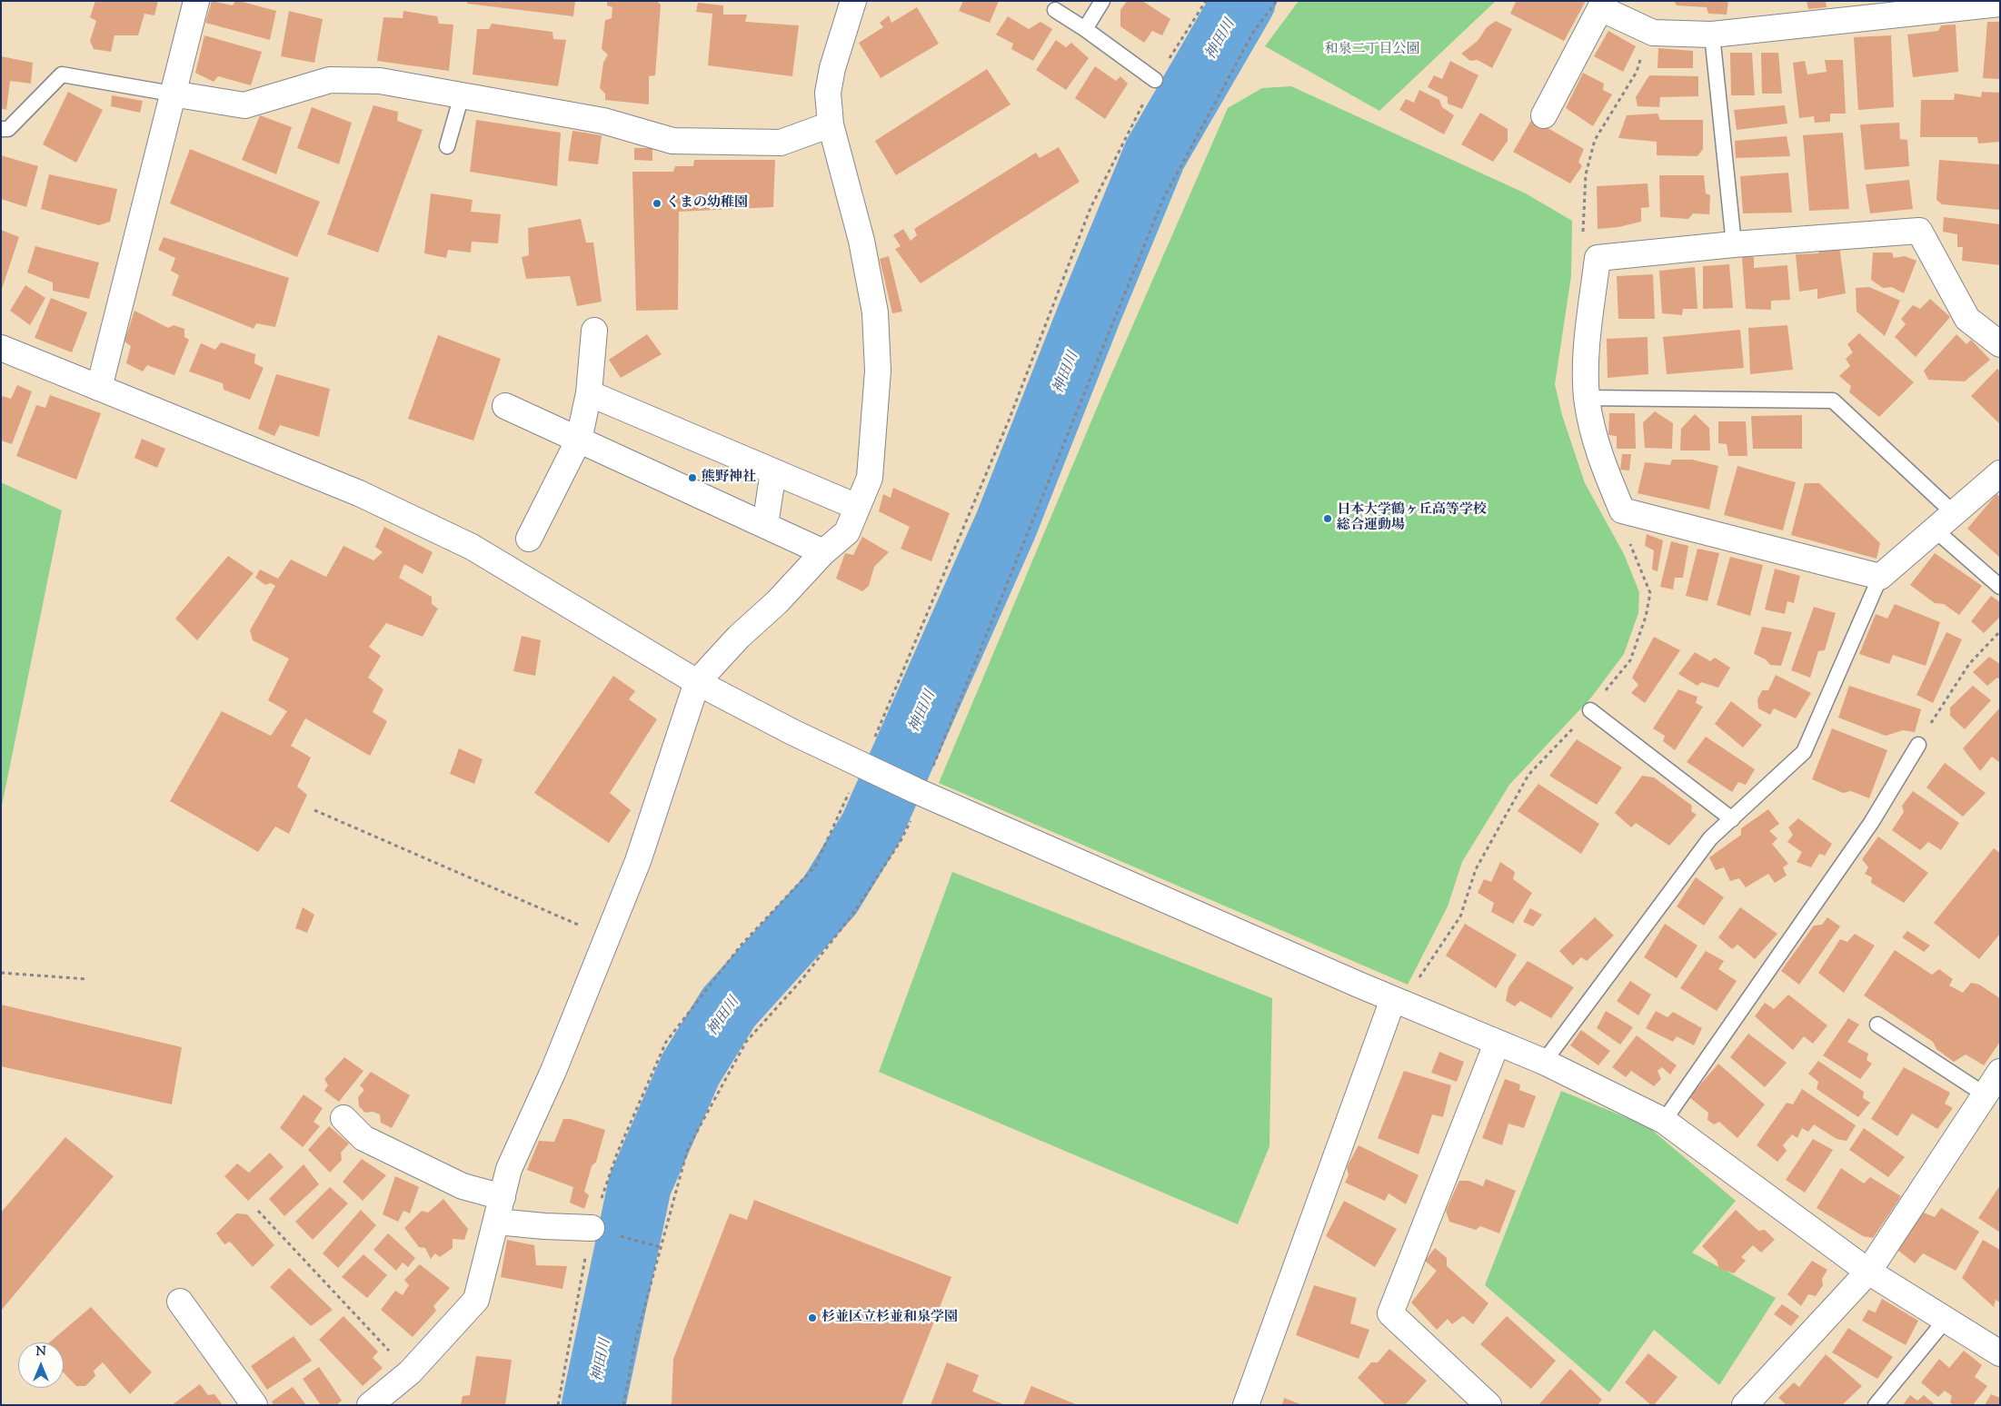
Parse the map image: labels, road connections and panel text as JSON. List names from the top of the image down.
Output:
{
  "water": ["神田川"],
  "parks": ["和泉二丁目公園"],
  "places": [
    "くまの幼稚園",
    "熊野神社",
    "日本大学鶴ヶ丘高等学校 総合運動場",
    "杉並区立杉並和泉学園"
  ],
  "north": "top"
}
